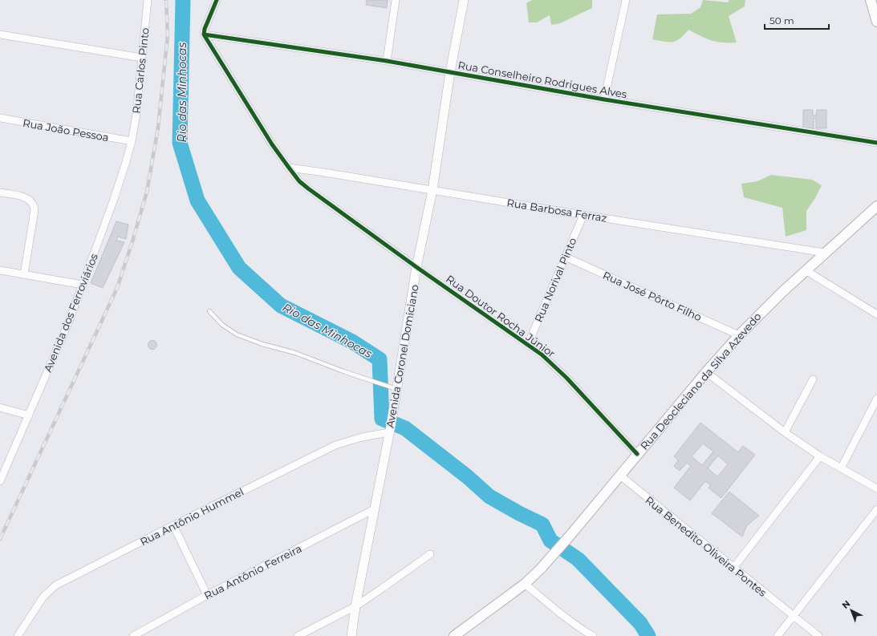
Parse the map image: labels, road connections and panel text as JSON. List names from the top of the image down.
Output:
{
  "streets": {
    "main road": ["Rua Deocleciano da Silva Azevedo"],
    "street": [
      "Rua Carlos Pinto",
      "Rua Conselheiro Rodrigues Alves",
      "Rua João Pessoa",
      "Rua Barbosa Ferraz",
      "Rua Norival Pinto",
      "Rua José Pôrto Filho",
      "Avenida dos Ferroviários",
      "Rua Doutor Rocha Júnior",
      "Avenida Coronel Domiciano",
      "Rua Antônio Hummel",
      "Rua Benedito Oliveira Pontes",
      "Rua Antônio Ferreira"
    ]
  },
  "crossings": [
    ["Rua Carlos Pinto", "Rua João Pessoa"],
    ["Rua Carlos Pinto", "Avenida dos Ferroviários"],
    ["Rua Conselheiro Rodrigues Alves", "Rua Doutor Rocha Júnior"],
    ["Rua Conselheiro Rodrigues Alves", "Avenida Coronel Domiciano"],
    ["Rua João Pessoa", "Avenida dos Ferroviários"],
    ["Rua Barbosa Ferraz", "Rua Norival Pinto"],
    ["Rua Barbosa Ferraz", "Rua Doutor Rocha Júnior"],
    ["Rua Barbosa Ferraz", "Avenida Coronel Domiciano"],
    ["Rua Barbosa Ferraz", "Rua Deocleciano da Silva Azevedo"],
    ["Rua Norival Pinto", "Rua José Pôrto Filho"],
    ["Rua Norival Pinto", "Rua Doutor Rocha Júnior"],
    ["Rua José Pôrto Filho", "Rua Deocleciano da Silva Azevedo"],
    ["Rua Doutor Rocha Júnior", "Avenida Coronel Domiciano"],
    ["Rua Doutor Rocha Júnior", "Rua Deocleciano da Silva Azevedo"],
    ["Avenida Coronel Domiciano", "Rua Antônio Hummel"],
    ["Avenida Coronel Domiciano", "Rua Antônio Ferreira"],
    ["Rua Deocleciano da Silva Azevedo", "Rua Benedito Oliveira Pontes"]
  ],
  "water": ["Rio das Minhocas"],
  "scale_bar": "50 m",
  "north": "top left"
}
